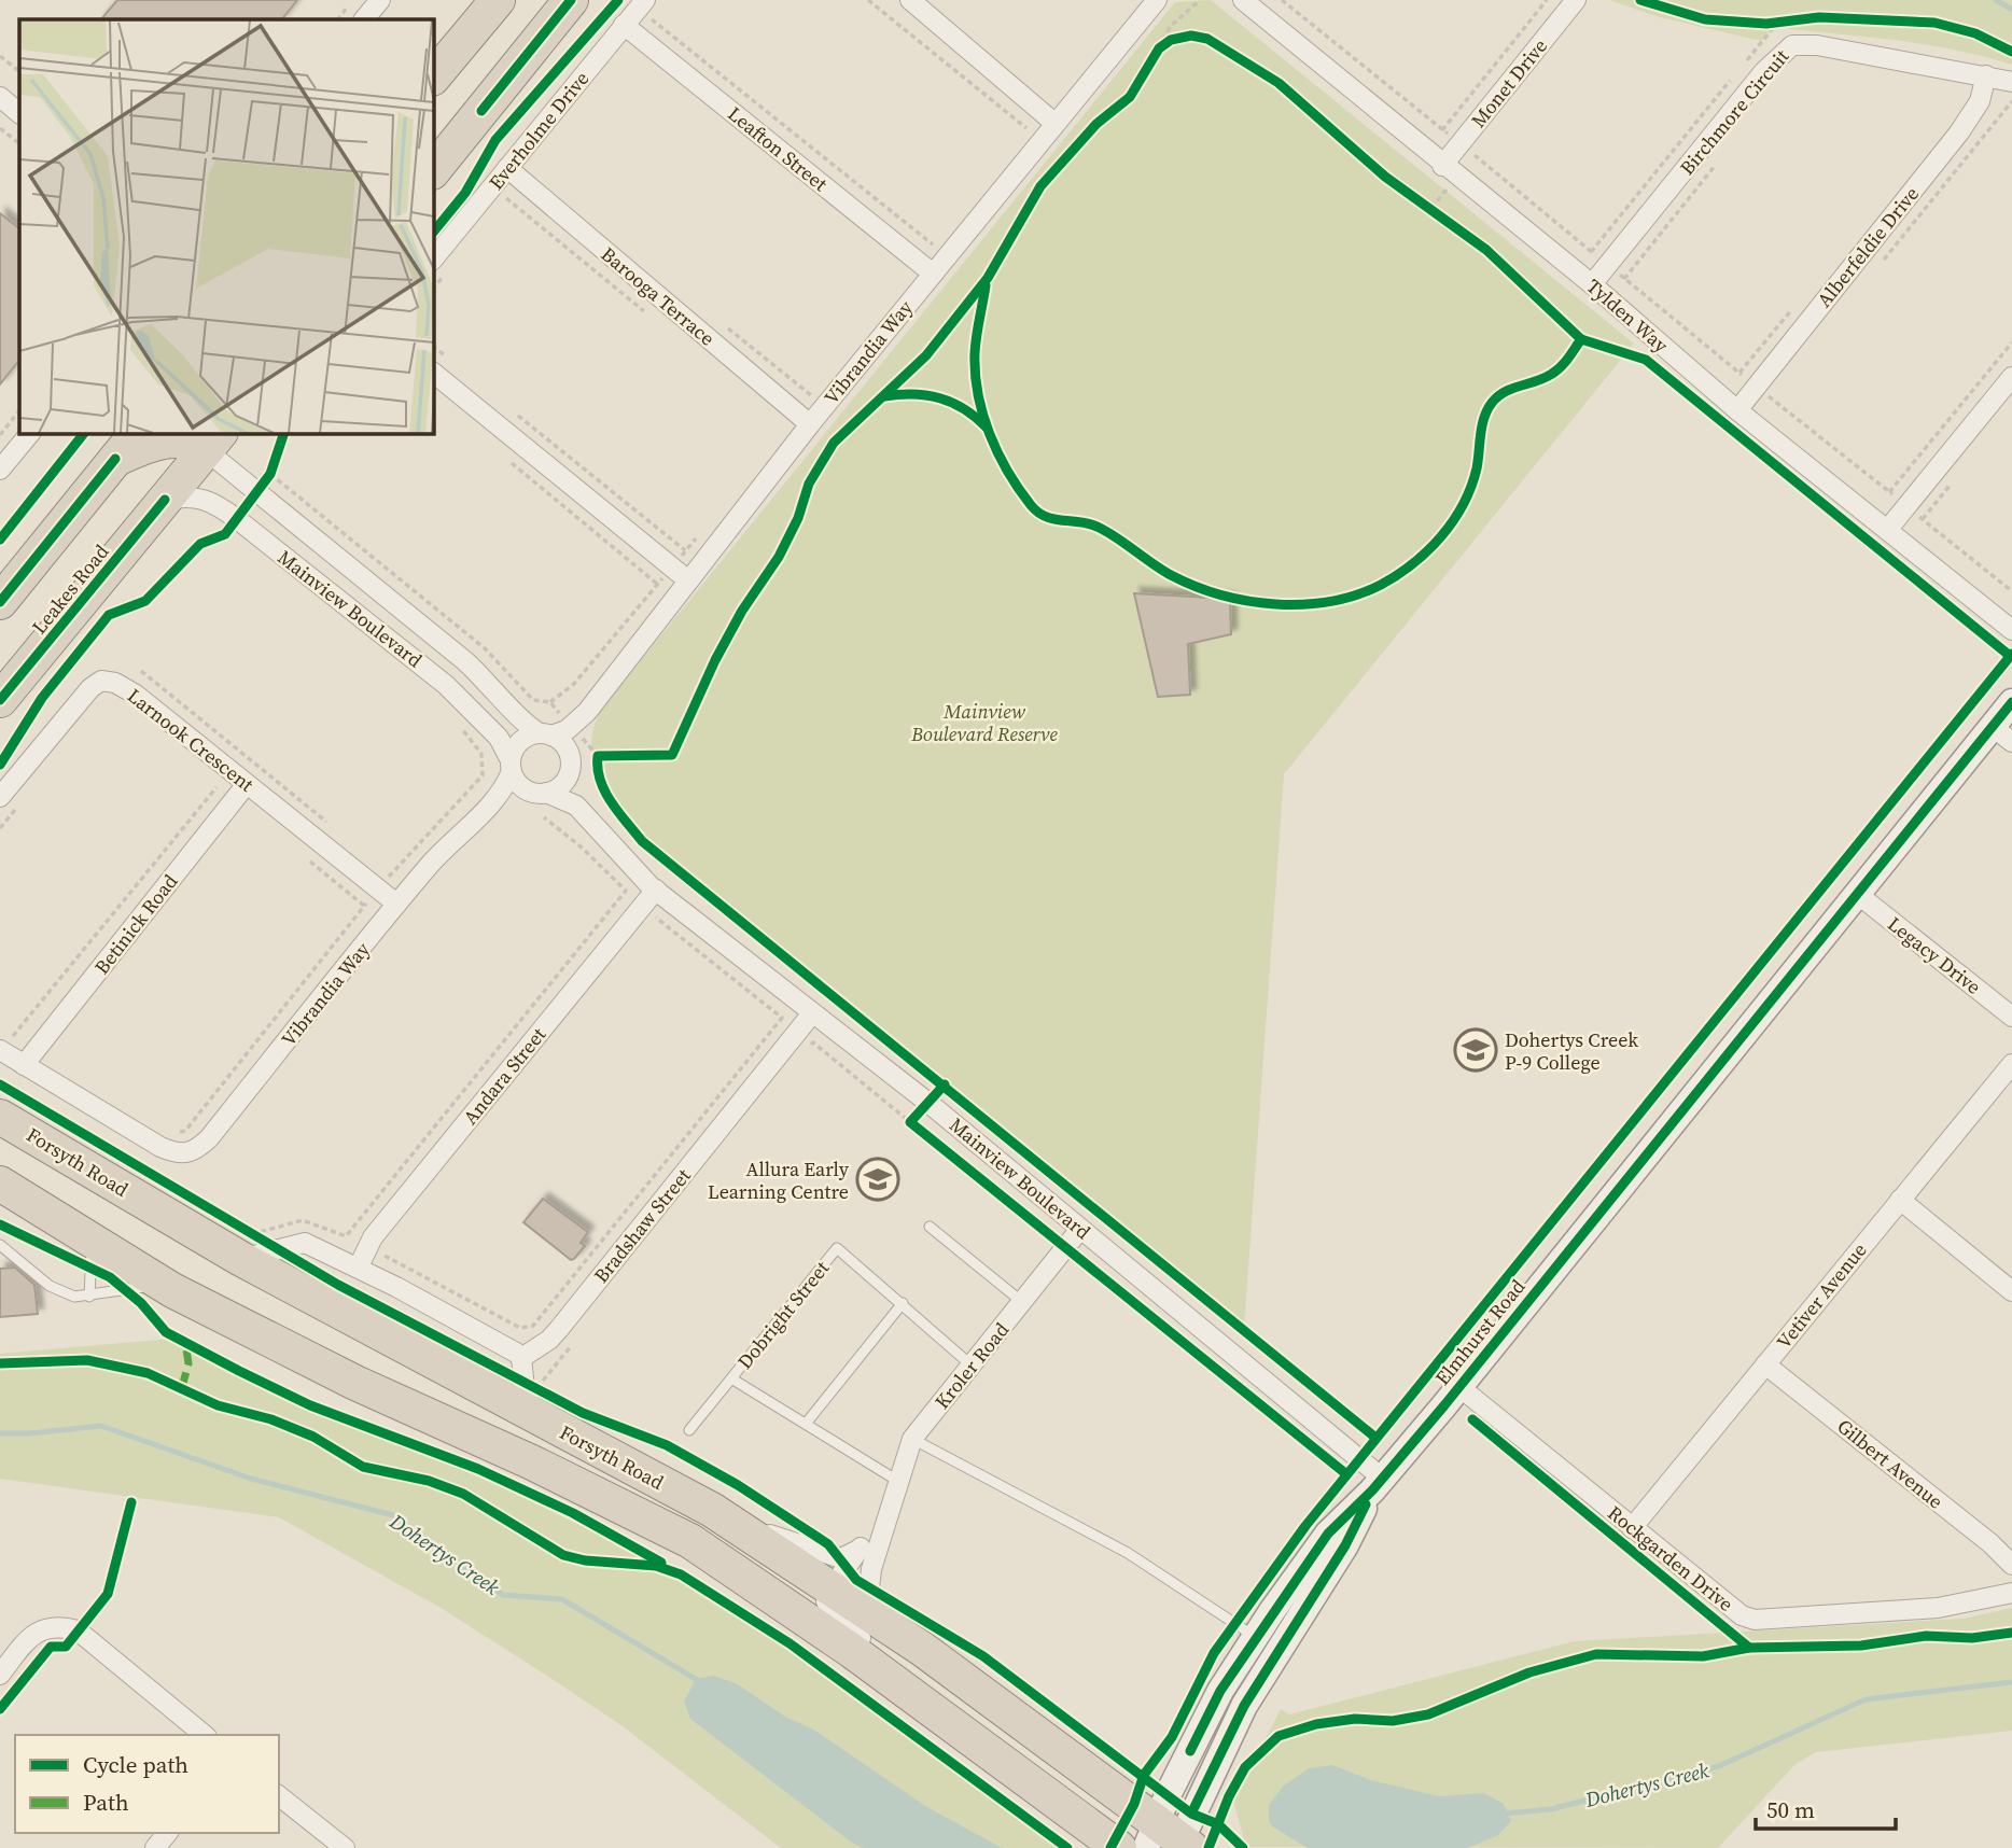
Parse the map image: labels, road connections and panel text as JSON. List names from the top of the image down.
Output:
{
  "streets": {
    "highway": ["Leakes Road", "Forsyth Road"],
    "street": [
      "Monet Drive",
      "Birchmore Circuit",
      "Everholme Drive",
      "Leafton Street",
      "Alberfeldie Drive",
      "Barooga Terrace",
      "Tylden Way",
      "Vibrandia Way",
      "Mainview Boulevard",
      "Larnook Crescent",
      "Betinick Road",
      "Legacy Drive",
      "Andara Street",
      "Bradshaw Street",
      "Vetiver Avenue",
      "Elmhurst Road",
      "Kroler Road",
      "Gilbert Avenue",
      "Rockgarden Drive"
    ],
    "lane": ["Dobright Street"]
  },
  "crossings": [
    ["Monet Drive", "Tylden Way"],
    ["Birchmore Circuit", "Alberfeldie Drive"],
    ["Birchmore Circuit", "Tylden Way"],
    ["Everholme Drive", "Leafton Street"],
    ["Everholme Drive", "Barooga Terrace"],
    ["Leafton Street", "Vibrandia Way"],
    ["Alberfeldie Drive", "Tylden Way"],
    ["Barooga Terrace", "Vibrandia Way"],
    ["Vibrandia Way", "Mainview Boulevard"],
    ["Vibrandia Way", "Larnook Crescent"],
    ["Vibrandia Way", "Betinick Road"],
    ["Leakes Road", "Mainview Boulevard"],
    ["Mainview Boulevard", "Andara Street"],
    ["Mainview Boulevard", "Bradshaw Street"],
    ["Mainview Boulevard", "Elmhurst Road"],
    ["Mainview Boulevard", "Kroler Road"],
    ["Larnook Crescent", "Betinick Road"],
    ["Legacy Drive", "Elmhurst Road"],
    ["Forsyth Road", "Elmhurst Road"],
    ["Forsyth Road", "Kroler Road"],
    ["Vetiver Avenue", "Gilbert Avenue"],
    ["Vetiver Avenue", "Rockgarden Drive"],
    ["Dobright Street", "Kroler Road"],
    ["Elmhurst Road", "Rockgarden Drive"]
  ],
  "water": ["Dohertys Creek"],
  "parks": ["Mainview Boulevard Reserve"],
  "places": {
    "school or university": ["Dohertys Creek P-9 College", "Allura Early Learning Centre"]
  },
  "legend": ["Cycle path", "Path"],
  "scale_bar": "50 m"
}
